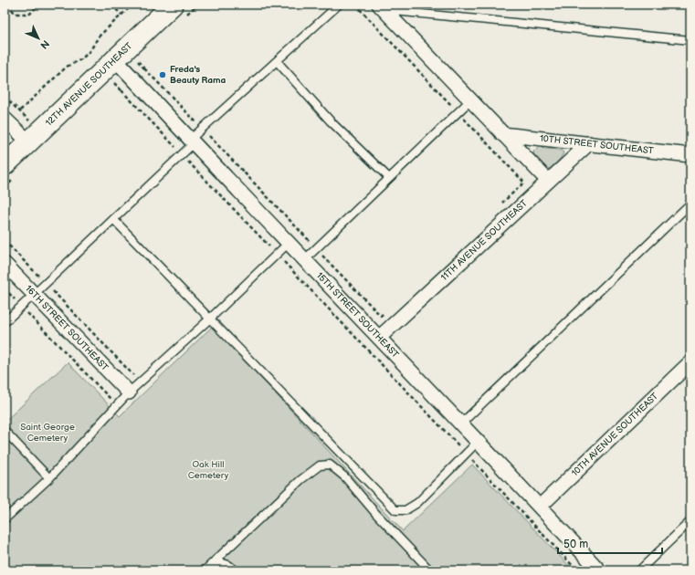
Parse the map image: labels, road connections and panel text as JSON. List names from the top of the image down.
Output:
{
  "streets": {
    "main road": ["12TH AVENUE SOUTHEAST"],
    "street": [
      "10TH STREET SOUTHEAST",
      "11TH AVENUE SOUTHEAST",
      "15TH STREET SOUTHEAST",
      "16TH STREET SOUTHEAST",
      "10TH AVENUE SOUTHEAST"
    ]
  },
  "crossings": [
    ["12TH AVENUE SOUTHEAST", "15TH STREET SOUTHEAST"],
    ["10TH STREET SOUTHEAST", "11TH AVENUE SOUTHEAST"],
    ["11TH AVENUE SOUTHEAST", "15TH STREET SOUTHEAST"],
    ["15TH STREET SOUTHEAST", "10TH AVENUE SOUTHEAST"]
  ],
  "parks": ["Saint George Cemetery", "Oak Hill Cemetery"],
  "places": ["Freda's Beauty Rama"],
  "scale_bar": "50 m",
  "north": "bottom right"
}
